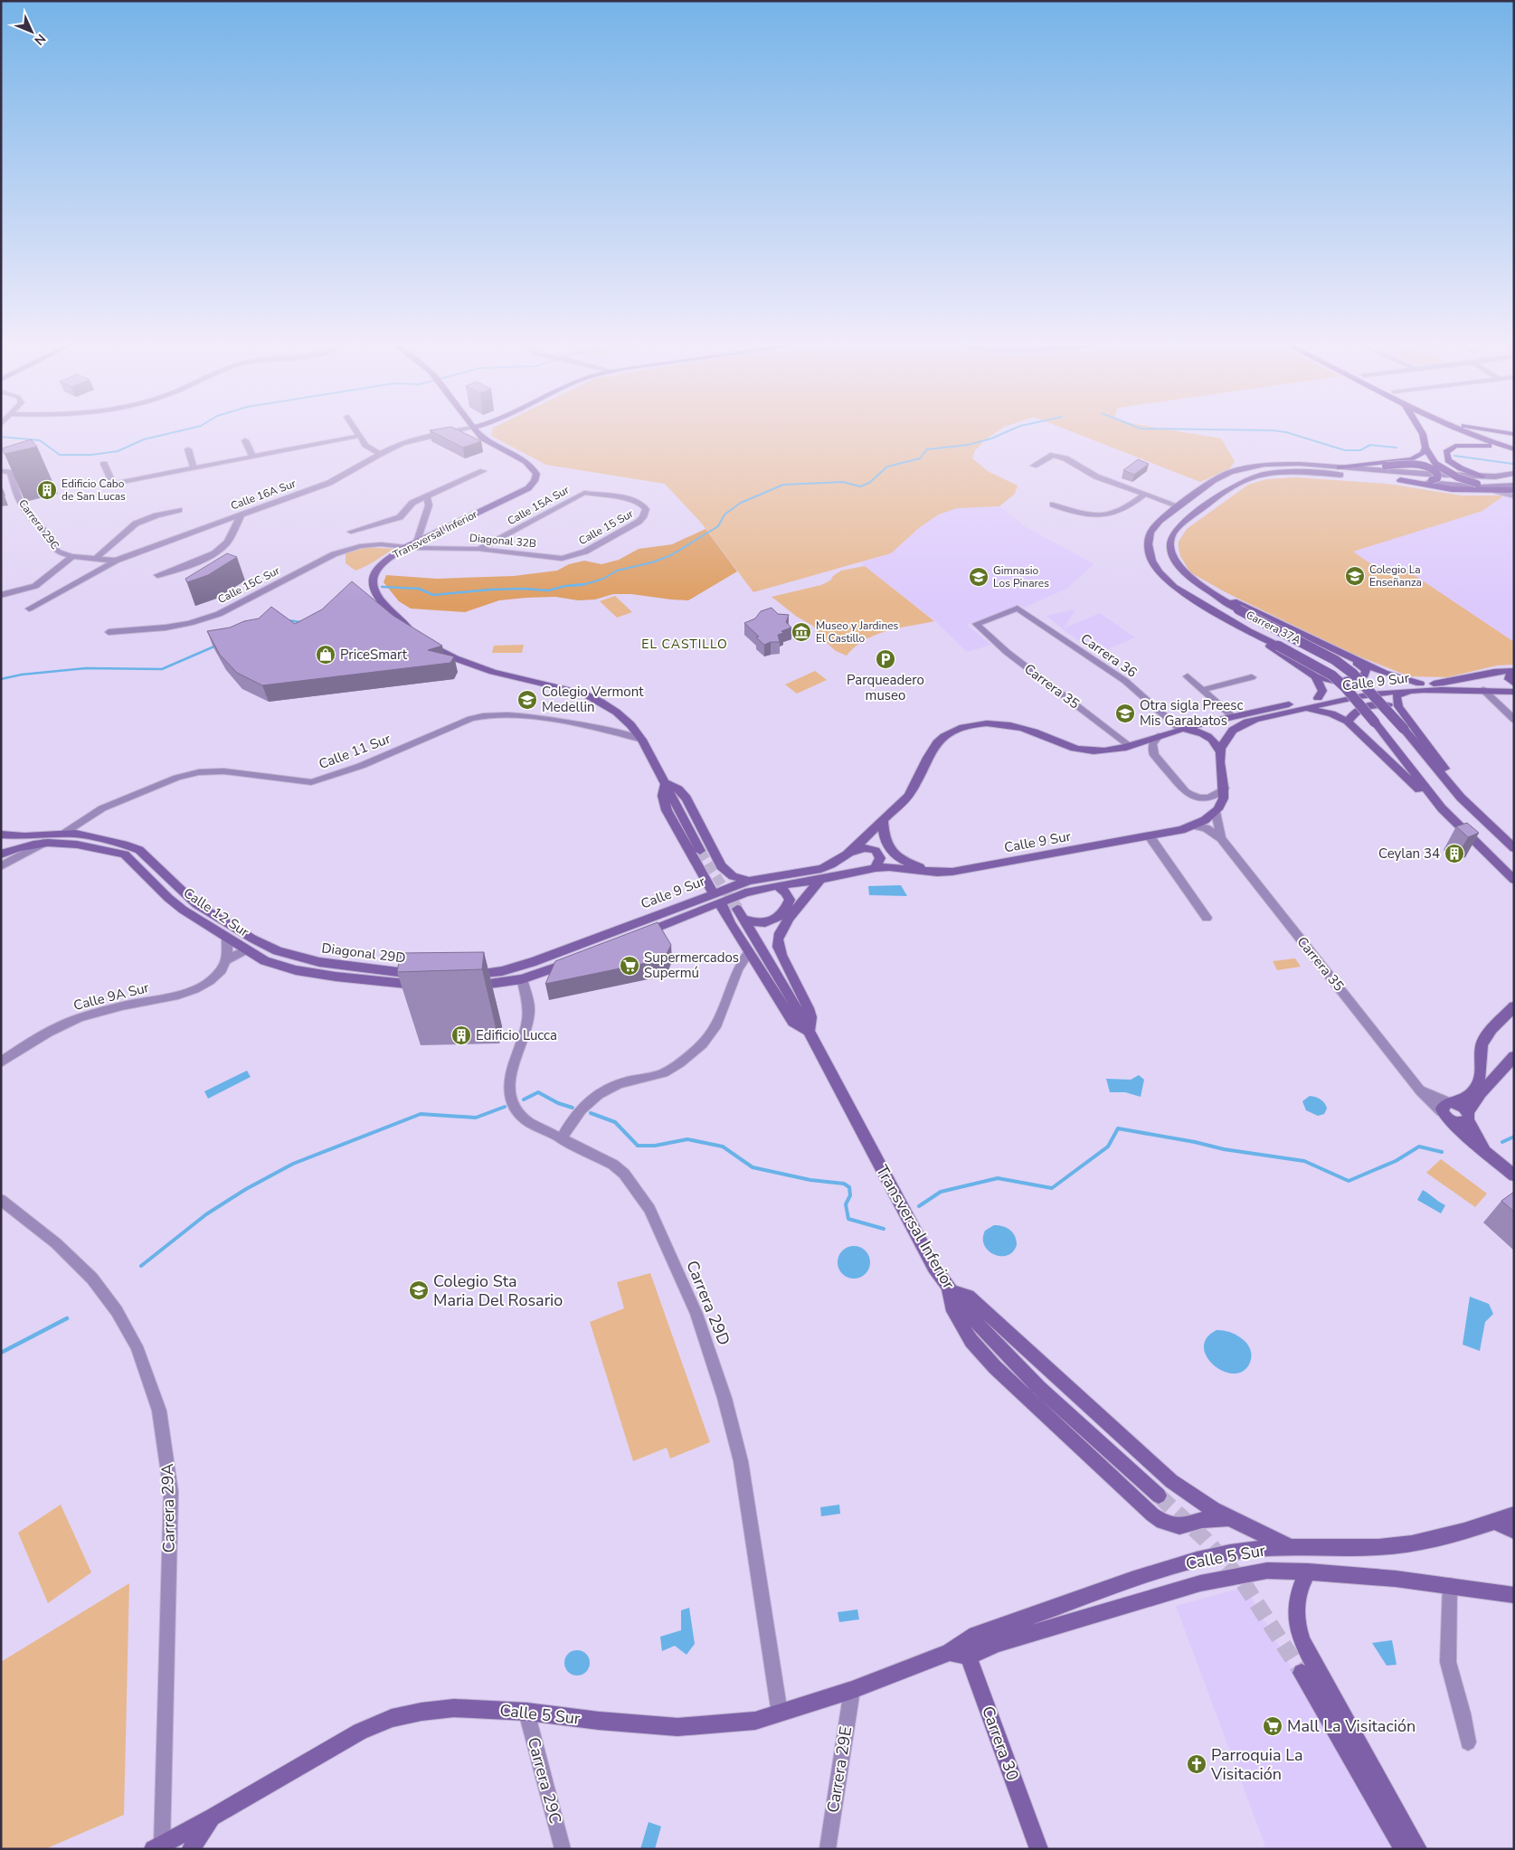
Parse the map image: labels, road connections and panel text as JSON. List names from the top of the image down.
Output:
{
  "streets": {
    "main road": [
      "Transversal Inferior",
      "Carrera 37A",
      "Calle 9 Sur",
      "Calle 12 Sur",
      "Diagonal 29D",
      "Calle 5 Sur",
      "Carrera 30"
    ],
    "street": [
      "Calle 16A Sur",
      "Calle 15A Sur",
      "Carrera 29C",
      "Calle 15 Sur",
      "Diagonal 32B",
      "Calle 15C Sur",
      "Carrera 36",
      "Carrera 35",
      "Calle 11 Sur",
      "Calle 9A Sur",
      "Carrera 29D",
      "Carrera 29A",
      "Carrera 29E"
    ]
  },
  "crossings": [
    ["Calle 16A Sur", "Carrera 29C"],
    ["Calle 15A Sur", "Calle 15 Sur"],
    ["Calle 15A Sur", "Diagonal 32B"],
    ["Carrera 29C", "Calle 5 Sur"],
    ["Calle 15 Sur", "Diagonal 32B"],
    ["Transversal Inferior", "Diagonal 32B"],
    ["Transversal Inferior", "Calle 15C Sur"],
    ["Transversal Inferior", "Calle 9 Sur"],
    ["Carrera 36", "Calle 9 Sur"],
    ["Carrera 36", "Carrera 35"],
    ["Calle 9 Sur", "Carrera 35"],
    ["Calle 11 Sur", "Calle 12 Sur"],
    ["Calle 12 Sur", "Diagonal 29D"],
    ["Calle 12 Sur", "Calle 9A Sur"],
    ["Diagonal 29D", "Calle 9A Sur"],
    ["Carrera 29D", "Calle 5 Sur"],
    ["Carrera 29A", "Calle 5 Sur"],
    ["Calle 5 Sur", "Carrera 30"],
    ["Calle 5 Sur", "Carrera 29E"]
  ],
  "districts": ["EL CASTILLO"],
  "places": {
    "building": ["Edificio Cabo de San Lucas", "Ceylan 34", "Edificio Lucca"],
    "school or university": [
      "Colegio La Enseñanza",
      "Gimnasio Los Pinares",
      "Colegio Vermont Medellin",
      "Otra sigla Preesc Mis Garabatos",
      "Colegio Sta Maria Del Rosario"
    ],
    "museum": ["Museo y Jardines El Castillo"],
    "shop": ["PriceSmart"],
    "parking": ["Parqueadero museo"],
    "supermarket": ["Supermercados Supermú", "Mall La Visitación"],
    "church": ["Parroquia La Visitación"]
  },
  "north": "bottom right"
}
